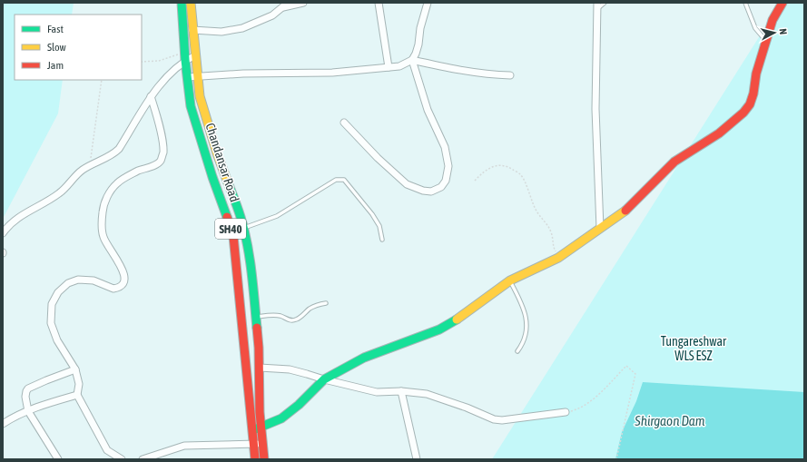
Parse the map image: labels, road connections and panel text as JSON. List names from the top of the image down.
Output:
{
  "streets": {
    "main road": ["Chandansar Road", "SH40"]
  },
  "water": ["Shirgaon Dam"],
  "parks": ["Tungareshwar WLS ESZ"],
  "legend": ["Fast", "Slow", "Jam"],
  "north": "right"
}
